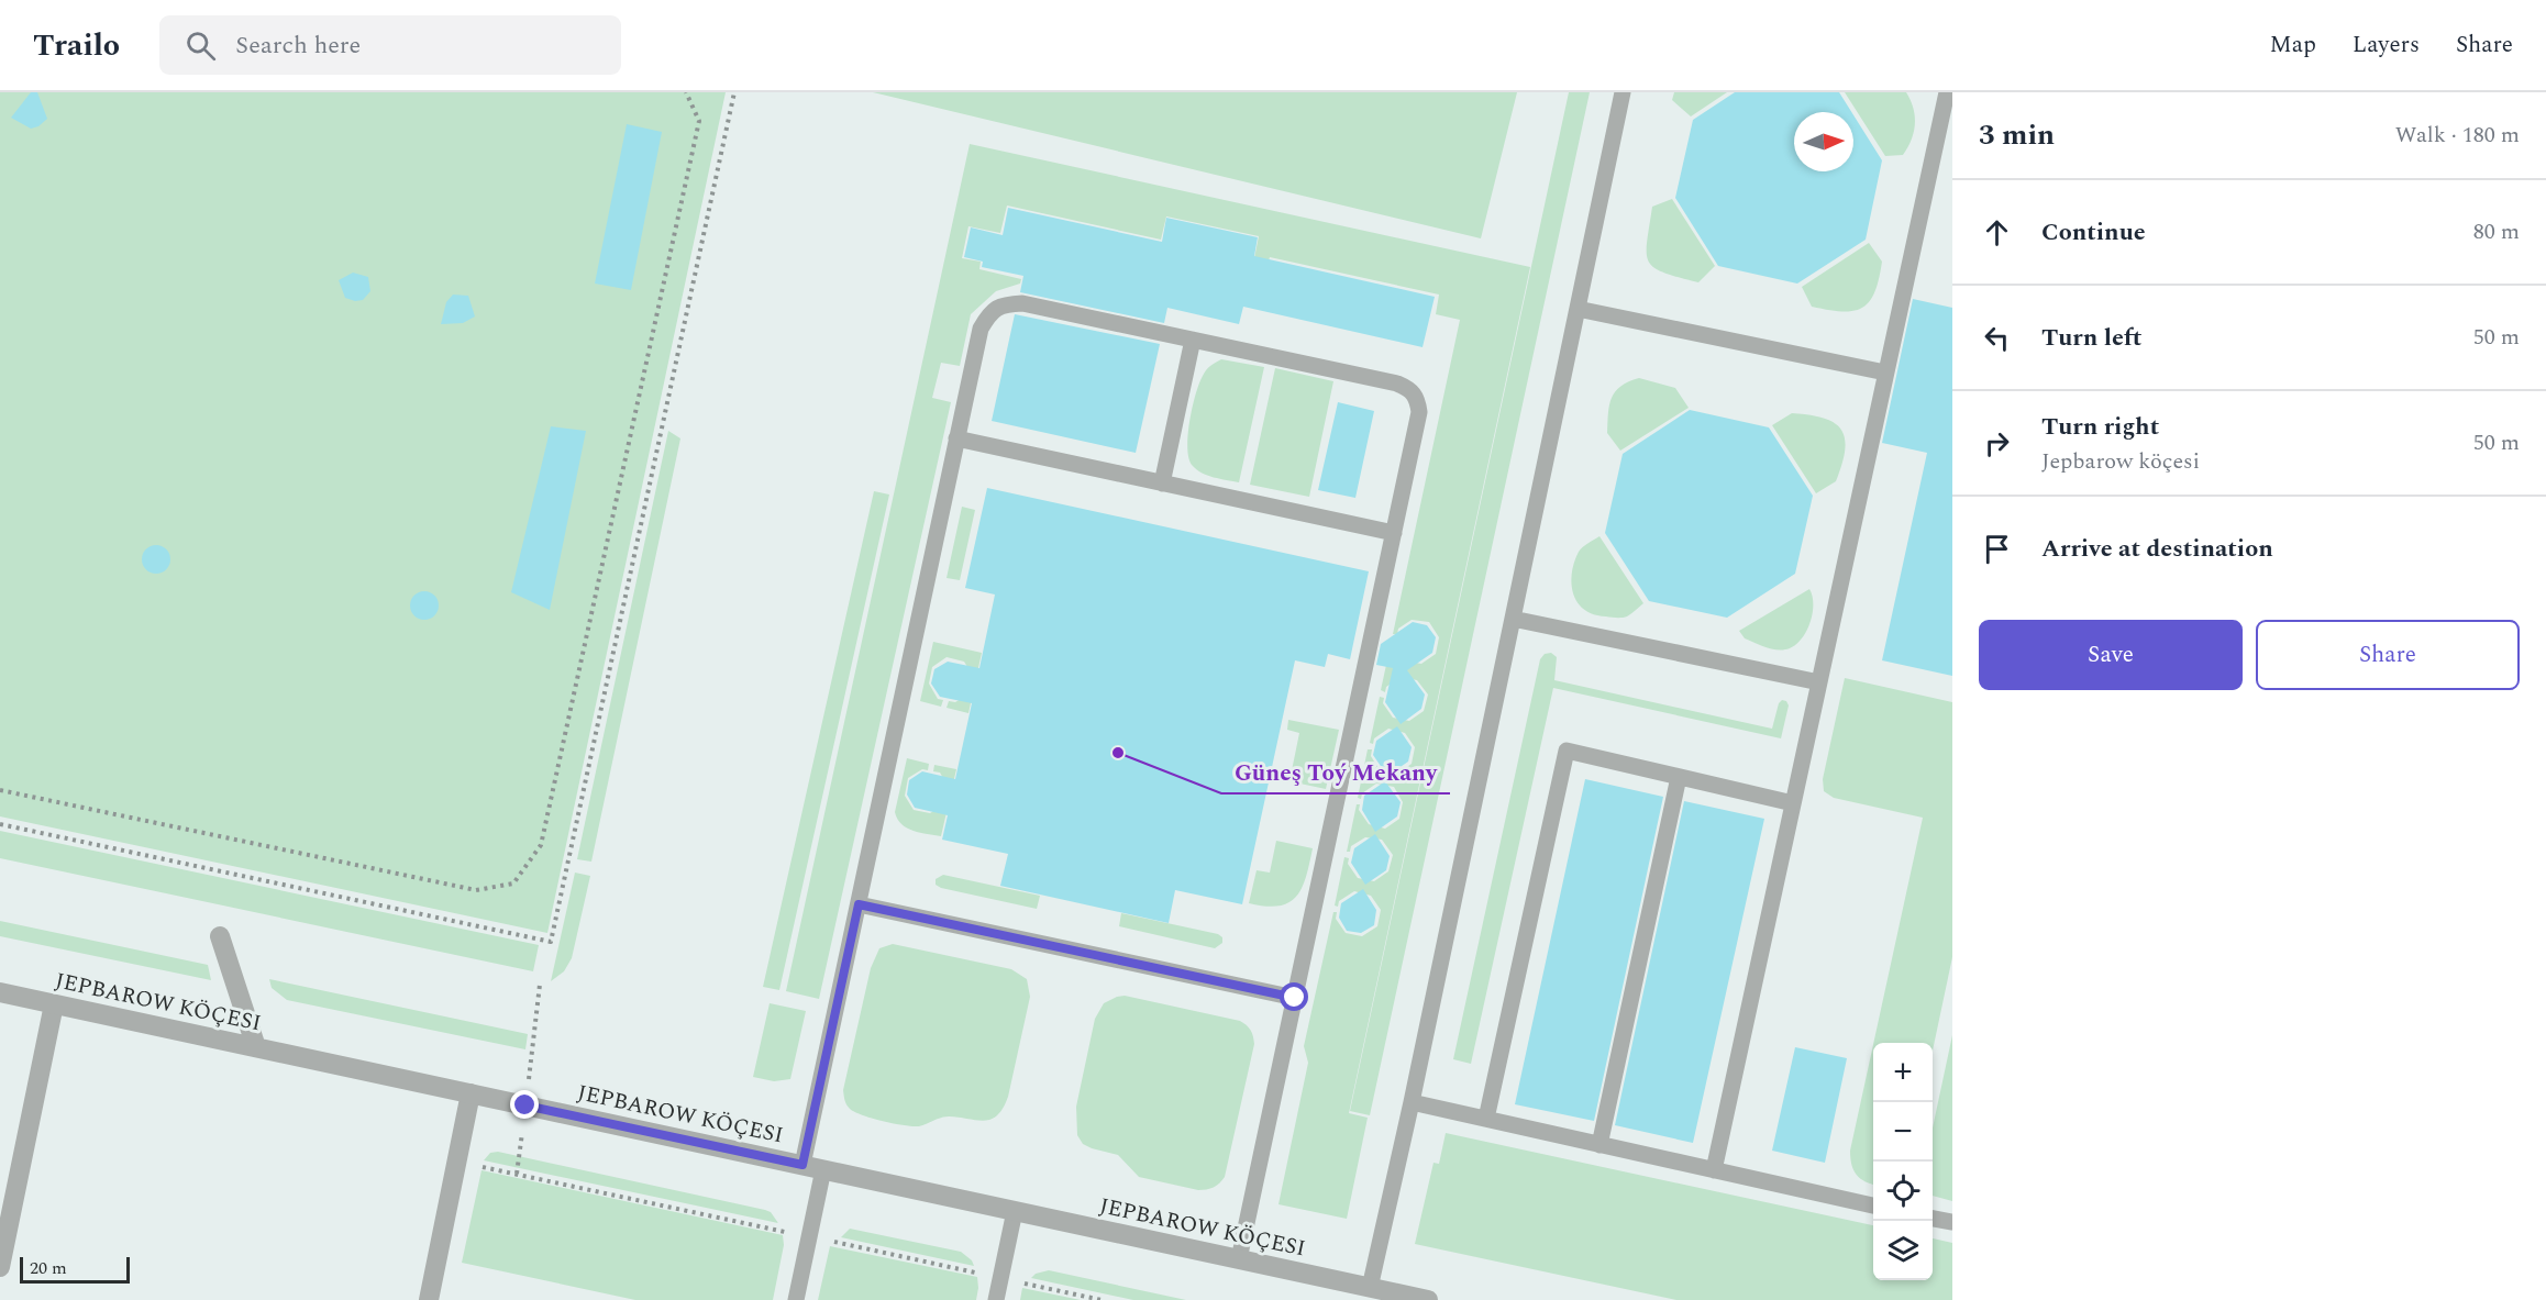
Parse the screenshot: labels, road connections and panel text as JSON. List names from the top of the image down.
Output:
{
  "streets": {
    "street": ["JEPBAROW KÖÇESI"]
  },
  "places": ["Güneş Toý Mekany"],
  "scale_bar": "20 m",
  "north": "right",
  "page": {
    "header": "Trailo",
    "search": "Search here",
    "nav": ["Map", "Layers", "Share"],
    "heading": ["3 min", "Walk · 180 m"],
    "list": [
      ["Continue", "80 m"],
      ["Turn left", "50 m"],
      ["Turn right", "Jepbarow köçesi", "50 m"],
      "Arrive at destination"
    ],
    "buttons": ["Save", "Share"],
    "map_buttons": ["+", "−"],
    "scale": "20 m"
  }
}
